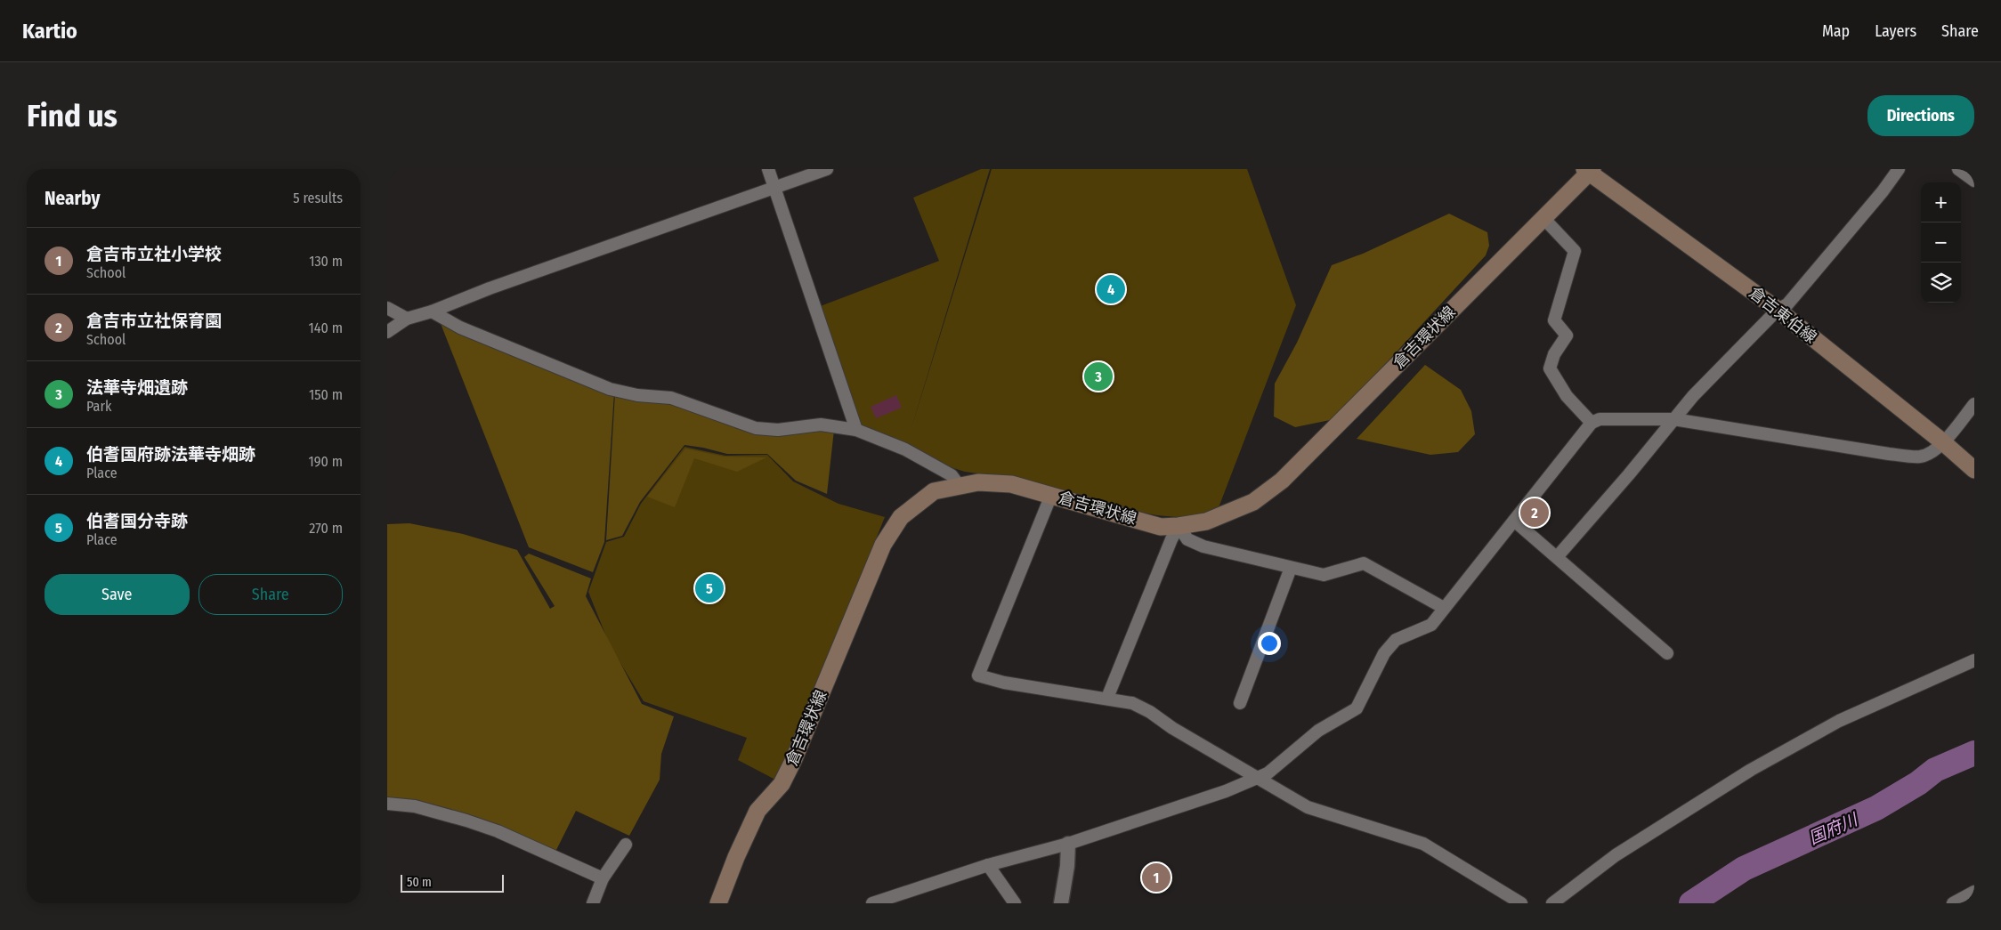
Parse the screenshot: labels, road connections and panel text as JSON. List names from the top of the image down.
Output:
{
  "streets": {
    "main road": ["倉吉東伯線", "倉吉環状線"]
  },
  "crossings": [
    ["倉吉東伯線", "倉吉環状線"]
  ],
  "water": ["国府川"],
  "scale_bar": "50 m",
  "page": {
    "header": "Kartio",
    "nav": ["Map", "Layers", "Share"],
    "buttons": [
      "Directions",
      ["Save", "Share"]
    ],
    "title": "Find us",
    "heading": ["Nearby", "5 results"],
    "map_buttons": ["+", "−"],
    "list": [
      {
        "mark": "1",
        "name": "倉吉市立社小学校",
        "note": "School",
        "value": "130 m"
      },
      {
        "mark": "2",
        "name": "倉吉市立社保育園",
        "note": "School",
        "value": "140 m"
      },
      {
        "mark": "3",
        "name": "法華寺畑遺跡",
        "note": "Park",
        "value": "150 m"
      },
      {
        "mark": "4",
        "name": "伯耆国府跡法華寺畑跡",
        "note": "Place",
        "value": "190 m"
      },
      {
        "mark": "5",
        "name": "伯耆国分寺跡",
        "note": "Place",
        "value": "270 m"
      }
    ],
    "pins": [
      "4",
      "3",
      "2",
      "5",
      "1"
    ],
    "scale": "50 m"
  }
}
